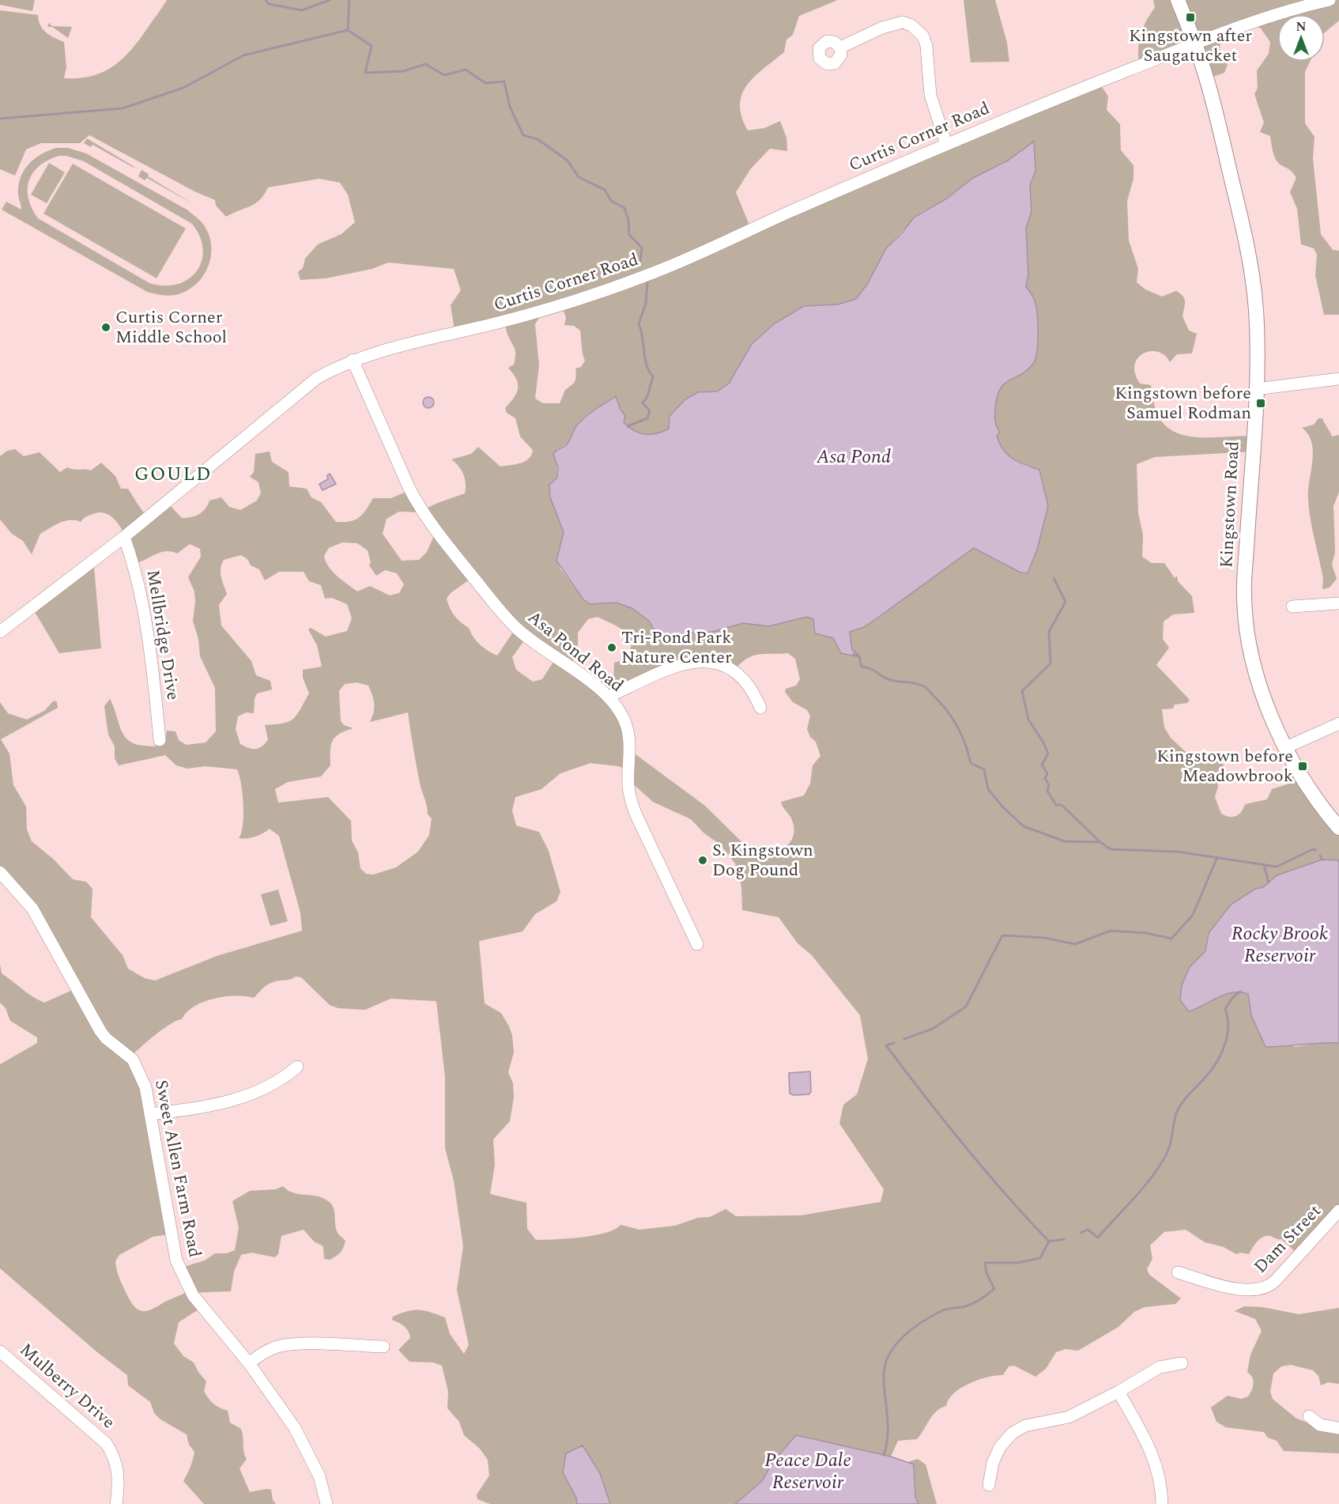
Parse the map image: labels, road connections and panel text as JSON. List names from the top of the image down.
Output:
{
  "streets": {
    "main road": ["Kingstown Road"],
    "street": [
      "Curtis Corner Road",
      "Mellbridge Drive",
      "Asa Pond Road",
      "Sweet Allen Farm Road",
      "Dam Street",
      "Mulberry Drive"
    ]
  },
  "crossings": [
    ["Curtis Corner Road", "Kingstown Road"],
    ["Curtis Corner Road", "Mellbridge Drive"],
    ["Curtis Corner Road", "Asa Pond Road"]
  ],
  "districts": ["GOULD"],
  "water": ["Asa Pond", "Rocky Brook Reservoir", "Peace Dale Reservoir"],
  "places": {
    "transit": ["Kingstown after Saugatucket", "Kingstown before Samuel Rodman", "Kingstown before Meadowbrook"],
    "other": ["Curtis Corner Middle School", "Tri-Pond Park Nature Center", "S. Kingstown Dog Pound"]
  },
  "north": "top"
}
